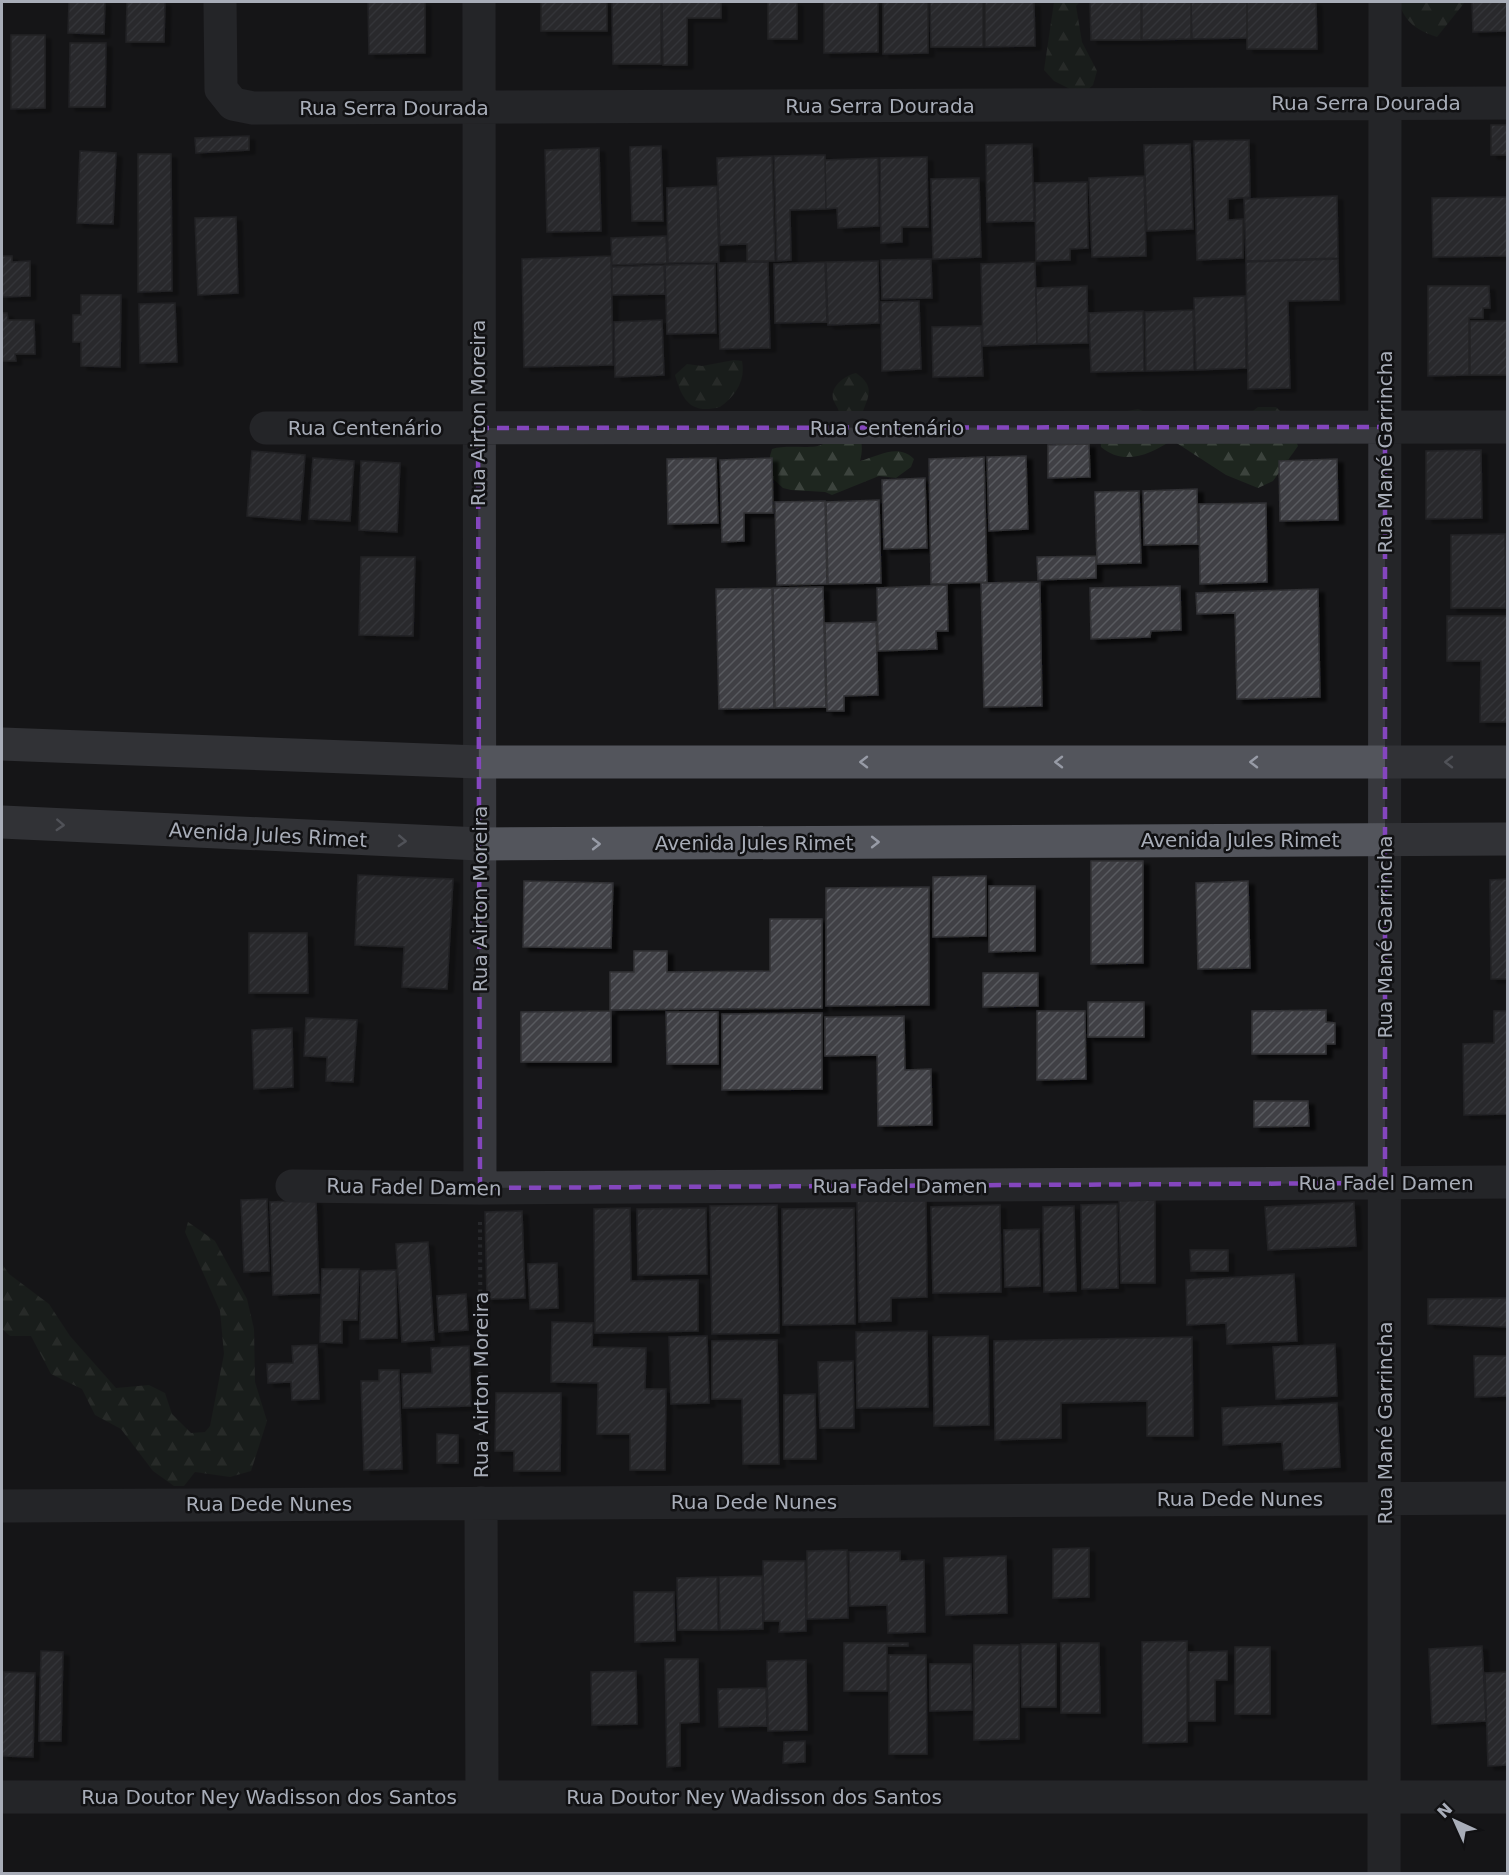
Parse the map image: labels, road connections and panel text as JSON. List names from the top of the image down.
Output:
{
  "streets": {
    "main road": ["Avenida Jules Rimet"],
    "street": [
      "Rua Serra Dourada",
      "Rua Airton Moreira",
      "Rua Centenário",
      "Rua Mané Garrincha",
      "Rua Fadel Damen",
      "Rua Dede Nunes",
      "Rua Doutor Ney Wadisson dos Santos"
    ]
  },
  "crossings": [
    ["Rua Serra Dourada", "Rua Airton Moreira"],
    ["Rua Serra Dourada", "Rua Mané Garrincha"],
    ["Rua Airton Moreira", "Rua Centenário"],
    ["Rua Airton Moreira", "Avenida Jules Rimet"],
    ["Rua Airton Moreira", "Rua Fadel Damen"],
    ["Rua Airton Moreira", "Rua Dede Nunes"],
    ["Rua Airton Moreira", "Rua Doutor Ney Wadisson dos Santos"],
    ["Rua Centenário", "Rua Mané Garrincha"],
    ["Rua Mané Garrincha", "Avenida Jules Rimet"],
    ["Rua Mané Garrincha", "Rua Fadel Damen"],
    ["Rua Mané Garrincha", "Rua Dede Nunes"],
    ["Rua Mané Garrincha", "Rua Doutor Ney Wadisson dos Santos"]
  ],
  "north": "top left"
}
